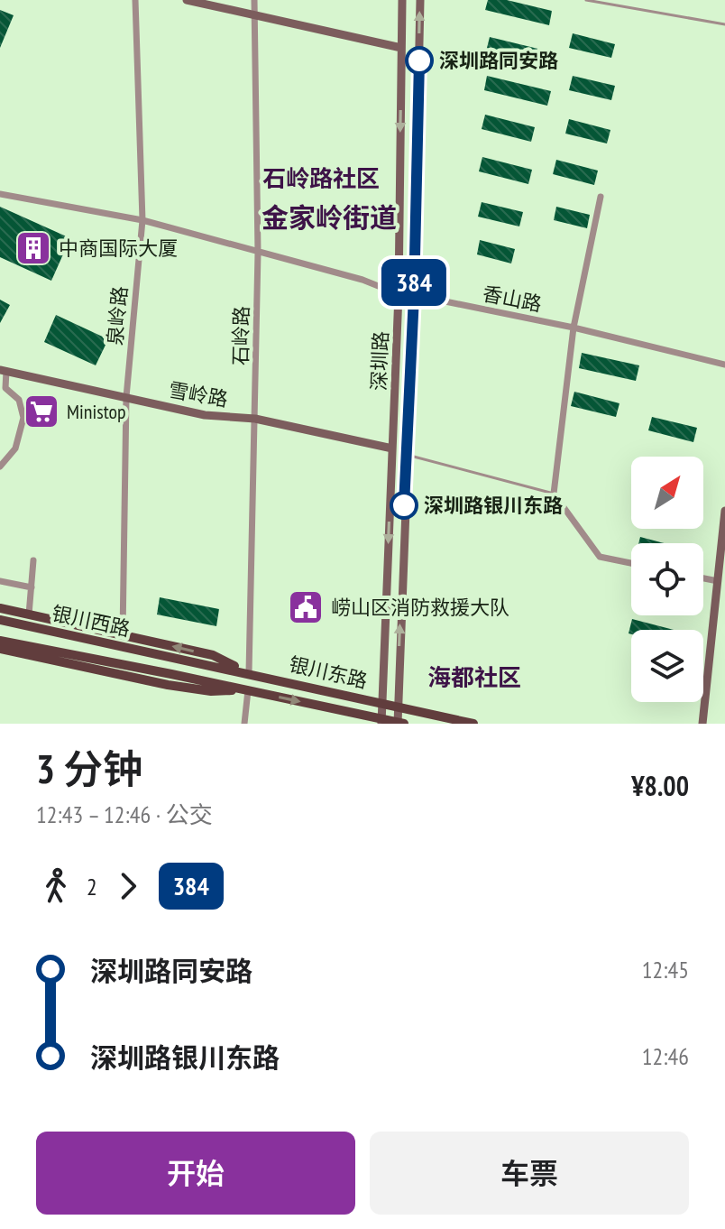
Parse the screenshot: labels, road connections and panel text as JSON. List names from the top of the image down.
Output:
{
  "streets": {
    "main road": [
      "深圳路",
      "雪岭路",
      "银川西路",
      "银川东路"
    ],
    "street": ["香山路", "泉岭路", "石岭路"]
  },
  "crossings": [
    ["香山路", "泉岭路"],
    ["香山路", "石岭路"],
    ["香山路", "深圳路"],
    ["泉岭路", "雪岭路"],
    ["石岭路", "雪岭路"],
    ["石岭路", "银川东路"],
    ["深圳路", "雪岭路"],
    ["深圳路", "银川东路"],
    ["银川西路", "银川东路"]
  ],
  "districts": ["石岭路社区", "金家岭街道", "海都社区"],
  "places": {
    "other": ["深圳路同安路", "深圳路银川东路"],
    "building": ["中商国际大厦"],
    "supermarket": ["Ministop"],
    "public building": ["崂山区消防救援大队"]
  },
  "lines": ["bus line 384"],
  "north": "top right",
  "page": {
    "on_map": "384",
    "heading": ["3 分钟", "12:43 – 12:46 · 公交", "¥8.00"],
    "legs": ["2", "384"],
    "list": [
      {
        "name": "深圳路同安路",
        "value": "12:45"
      },
      {
        "name": "深圳路银川东路",
        "value": "12:46"
      }
    ],
    "buttons": ["开始", "车票"]
  }
}
